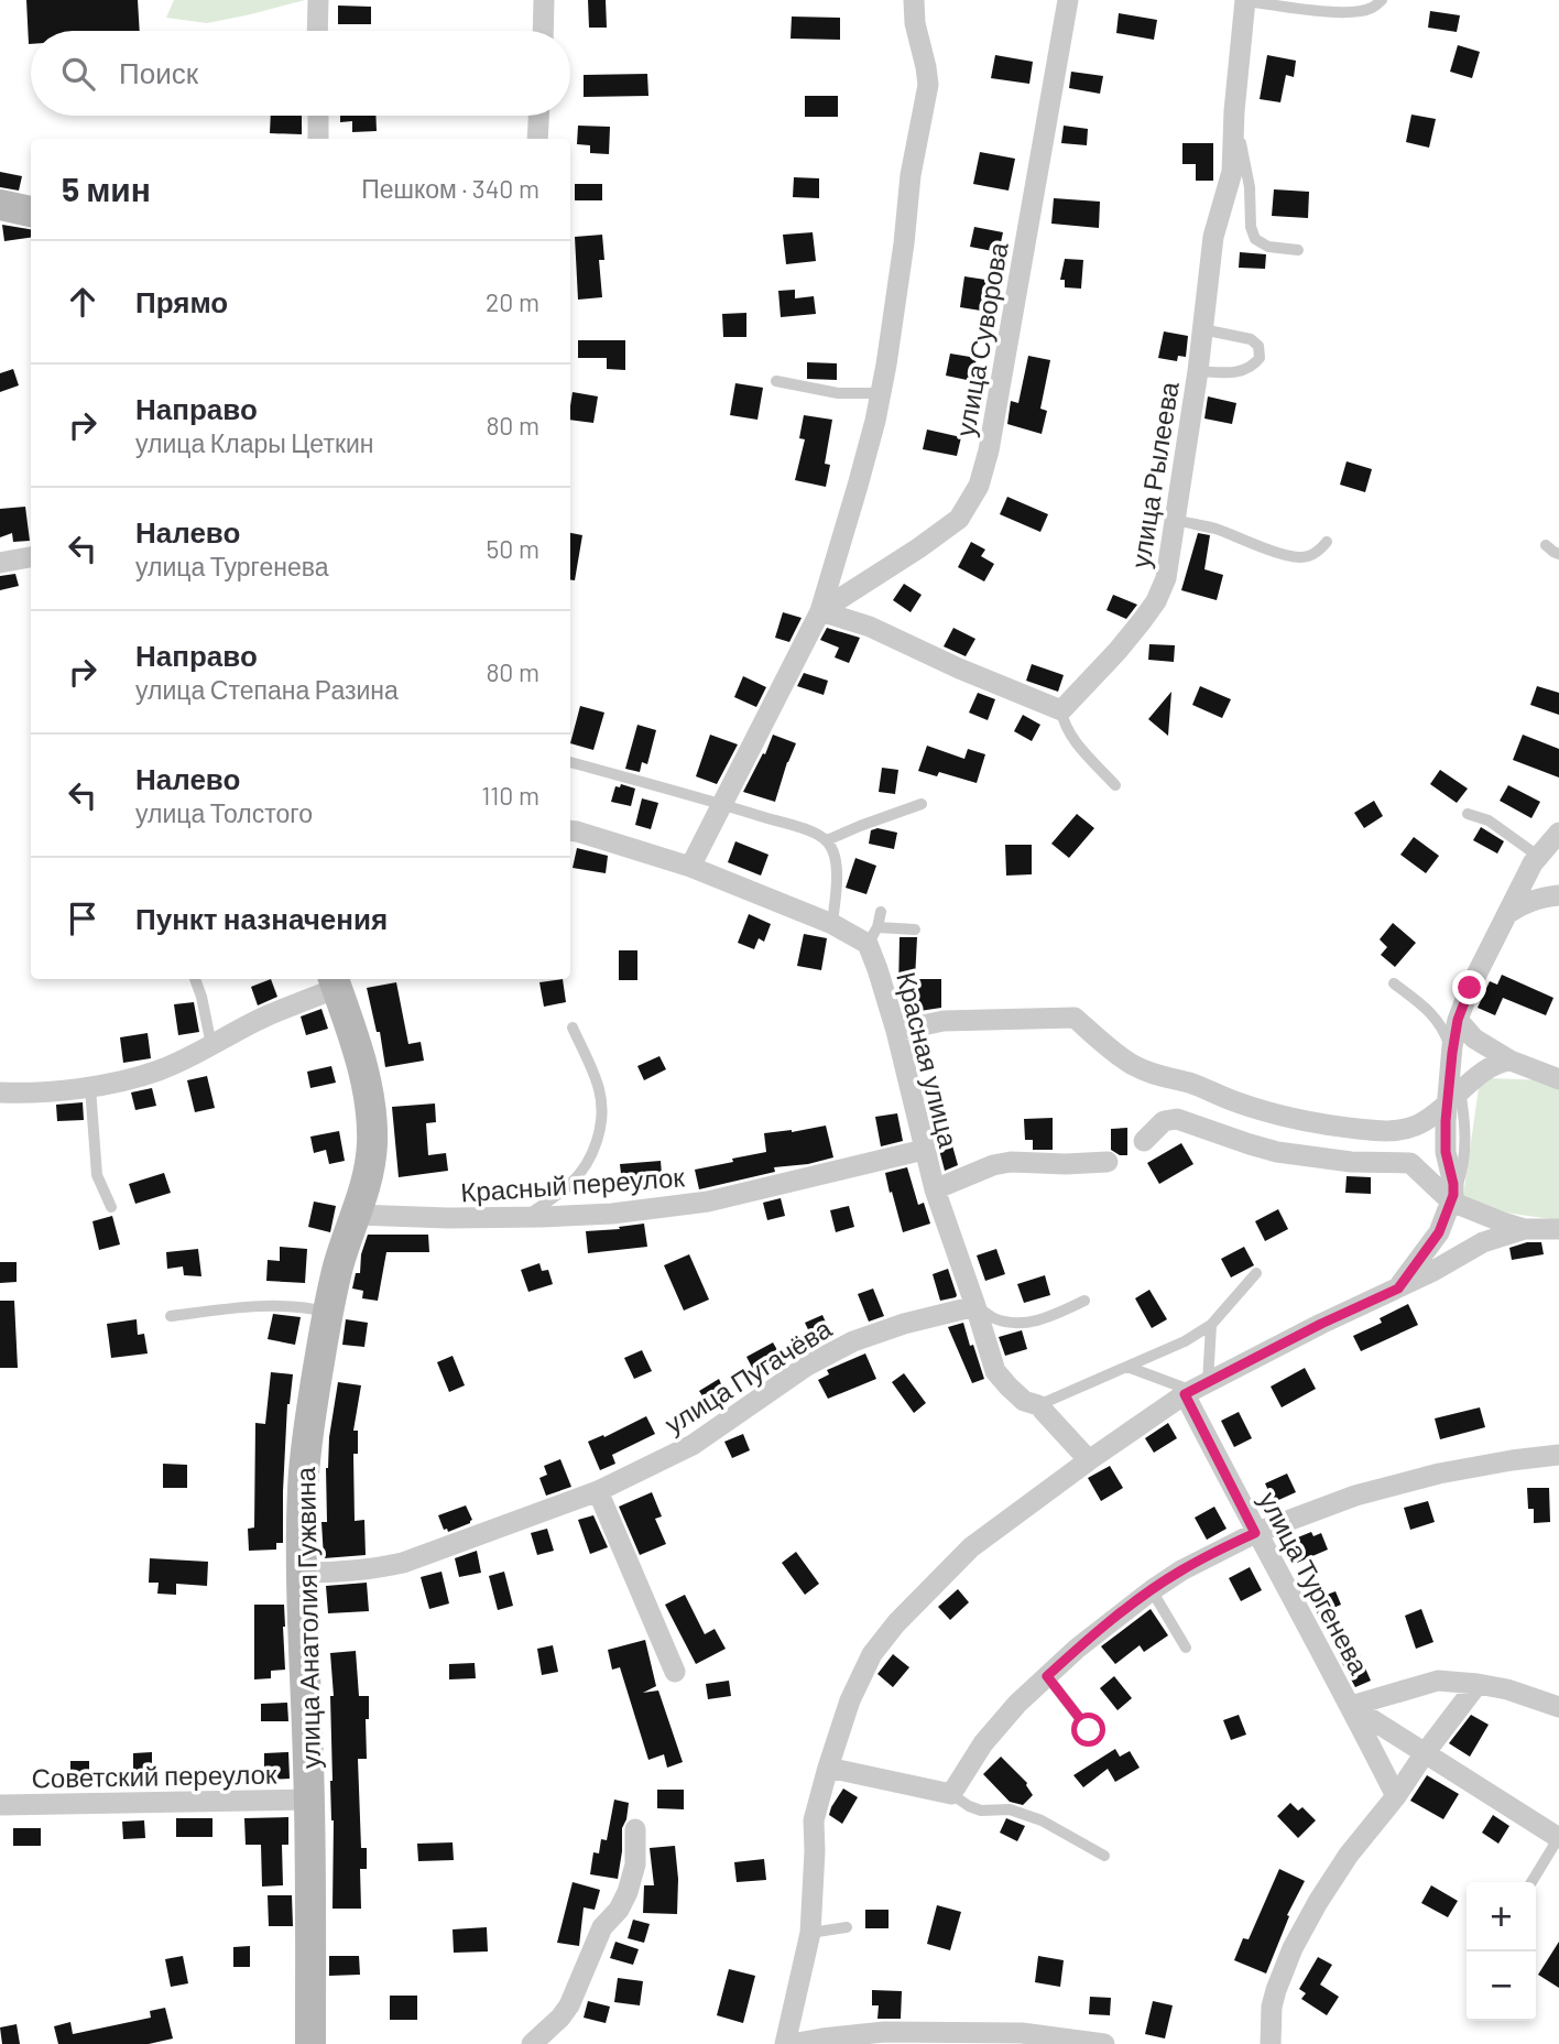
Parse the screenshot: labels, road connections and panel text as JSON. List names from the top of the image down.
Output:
{
  "streets": {
    "street": [
      "улица Суворова",
      "улица Рылеева",
      "Красная улица",
      "Красный переулок",
      "улица Пугачёва",
      "улица Тургенева",
      "улица Анатолия Гужвина",
      "Советский переулок"
    ]
  },
  "crossings": [
    ["Красная улица", "Красный переулок"],
    ["Красная улица", "улица Пугачёва"],
    ["Красный переулок", "улица Анатолия Гужвина"],
    ["улица Пугачёва", "улица Анатолия Гужвина"],
    ["улица Анатолия Гужвина", "Советский переулок"]
  ],
  "page": {
    "search": "Поиск",
    "heading": ["5 мин", "Пешком · 340 m"],
    "list": [
      ["Прямо", "20 m"],
      ["Направо", "улица Клары Цеткин", "80 m"],
      ["Налево", "улица Тургенева", "50 m"],
      ["Направо", "улица Степана Разина", "80 m"],
      ["Налево", "улица Толстого", "110 m"],
      "Пункт назначения"
    ],
    "map_buttons": ["+", "−"]
  }
}
